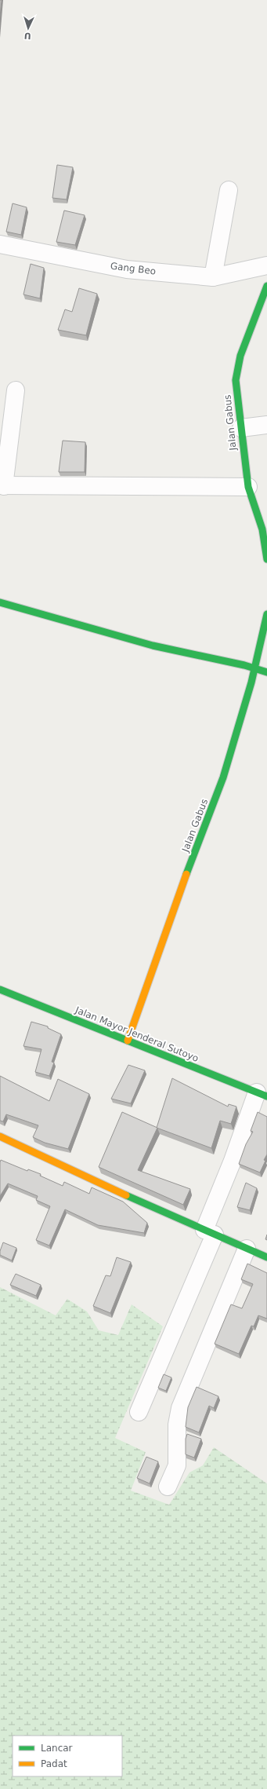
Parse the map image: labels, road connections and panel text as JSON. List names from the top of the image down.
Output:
{
  "streets": {
    "street": ["Gang Beo", "Jalan Gabus", "Jalan Mayor Jenderal Sutoyo"]
  },
  "crossings": [
    ["Jalan Gabus", "Jalan Mayor Jenderal Sutoyo"]
  ],
  "legend": ["Lancar", "Padat"],
  "north": "bottom"
}
